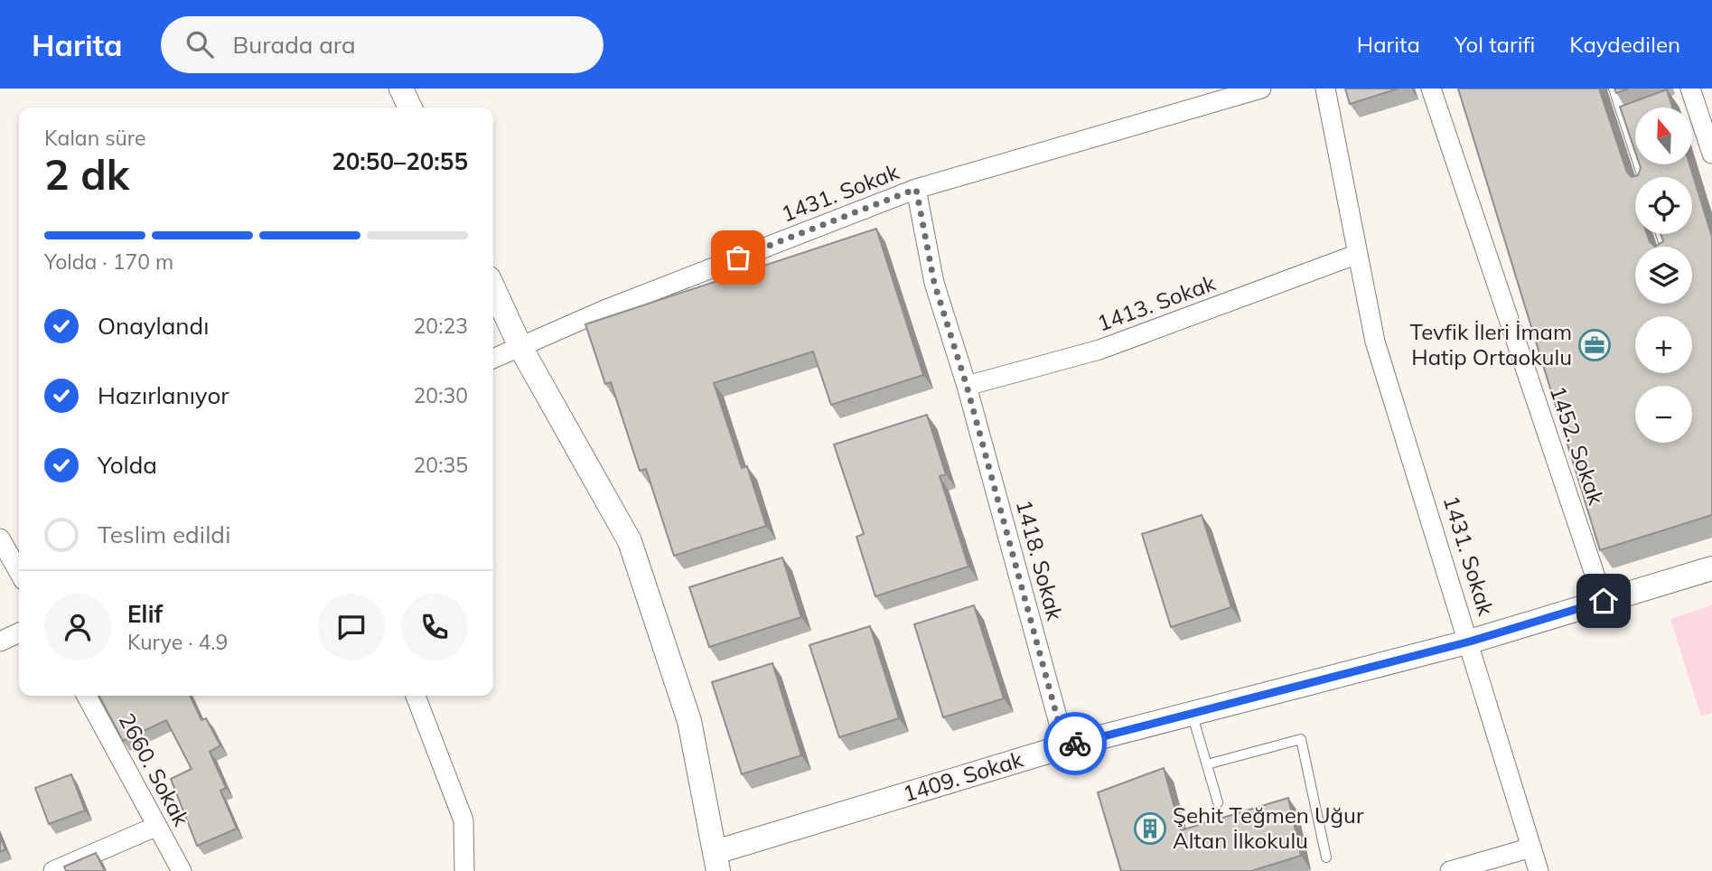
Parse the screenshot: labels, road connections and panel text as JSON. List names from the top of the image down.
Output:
{
  "streets": {
    "street": [
      "1431. Sokak",
      "1413. Sokak",
      "1452. Sokak",
      "1418. Sokak",
      "2660. Sokak",
      "1409. Sokak"
    ]
  },
  "crossings": [
    ["1431. Sokak", "1413. Sokak"],
    ["1431. Sokak", "1418. Sokak"],
    ["1431. Sokak", "1409. Sokak"],
    ["1413. Sokak", "1418. Sokak"],
    ["1452. Sokak", "1409. Sokak"],
    ["1418. Sokak", "1409. Sokak"]
  ],
  "places": {
    "office": ["Tevfik İleri İmam Hatip Ortaokulu"],
    "building": ["Şehit Teğmen Uğur Altan İlkokulu"]
  },
  "north": "top",
  "page": {
    "header": "Harita",
    "search": "Burada ara",
    "nav": ["Harita", "Yol tarifi", "Kaydedilen"],
    "map_buttons": ["+", "−"],
    "heading": ["2 dk", "Kalan süre", "20:50–20:55"],
    "panel": ["Elif", "Kurye · 4.9"],
    "bar": "Yolda · 170 m",
    "list": [
      ["Onaylandı", "20:23"],
      ["Hazırlanıyor", "20:30"],
      ["Yolda", "20:35"],
      "Teslim edildi"
    ]
  }
}
